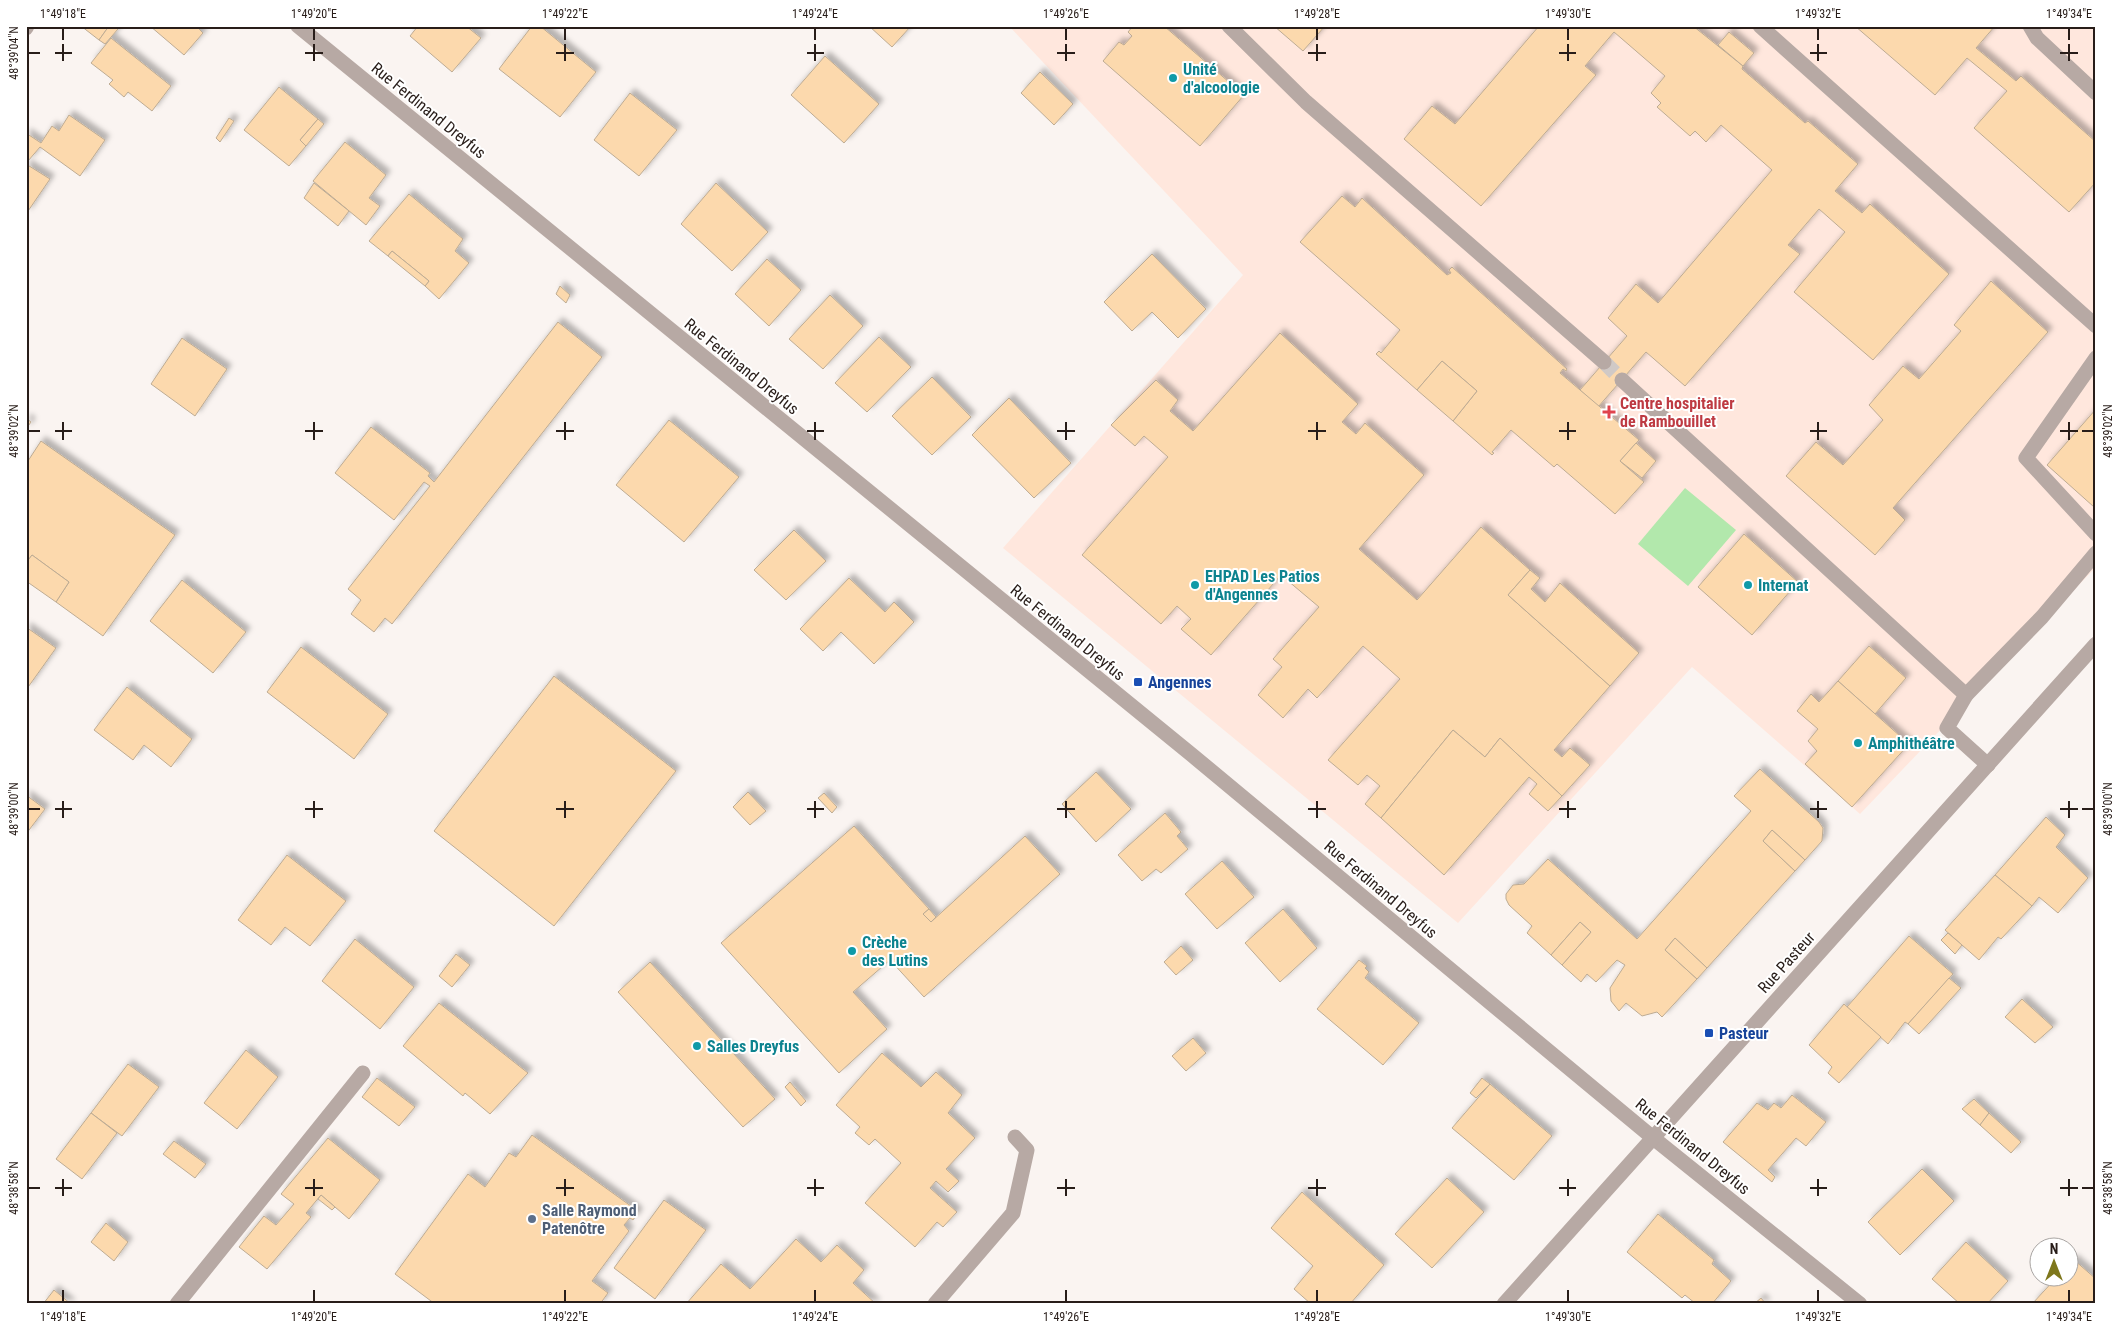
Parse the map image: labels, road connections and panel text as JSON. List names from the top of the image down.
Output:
{
  "streets": {
    "street": ["Rue Ferdinand Dreyfus", "Rue Pasteur"]
  },
  "crossings": [
    ["Rue Ferdinand Dreyfus", "Rue Pasteur"]
  ],
  "places": {
    "other": [
      "Unité d'alcoologie",
      "EHPAD Les Patios d'Angennes",
      "Internat",
      "Amphithéâtre",
      "Crèche des Lutins",
      "Salles Dreyfus",
      "Salle Raymond Patenôtre"
    ],
    "health": ["Centre hospitalier de Rambouillet"],
    "transit": ["Angennes", "Pasteur"]
  },
  "north": "top",
  "coordinates": [
    "1°49'18\"E",
    "1°49'20\"E",
    "1°49'22\"E",
    "1°49'24\"E",
    "1°49'26\"E",
    "1°49'28\"E",
    "1°49'30\"E",
    "1°49'32\"E",
    "1°49'34\"E",
    "48°39'04\"N",
    "48°39'02\"N",
    "48°39'00\"N",
    "48°38'58\"N"
  ]
}
